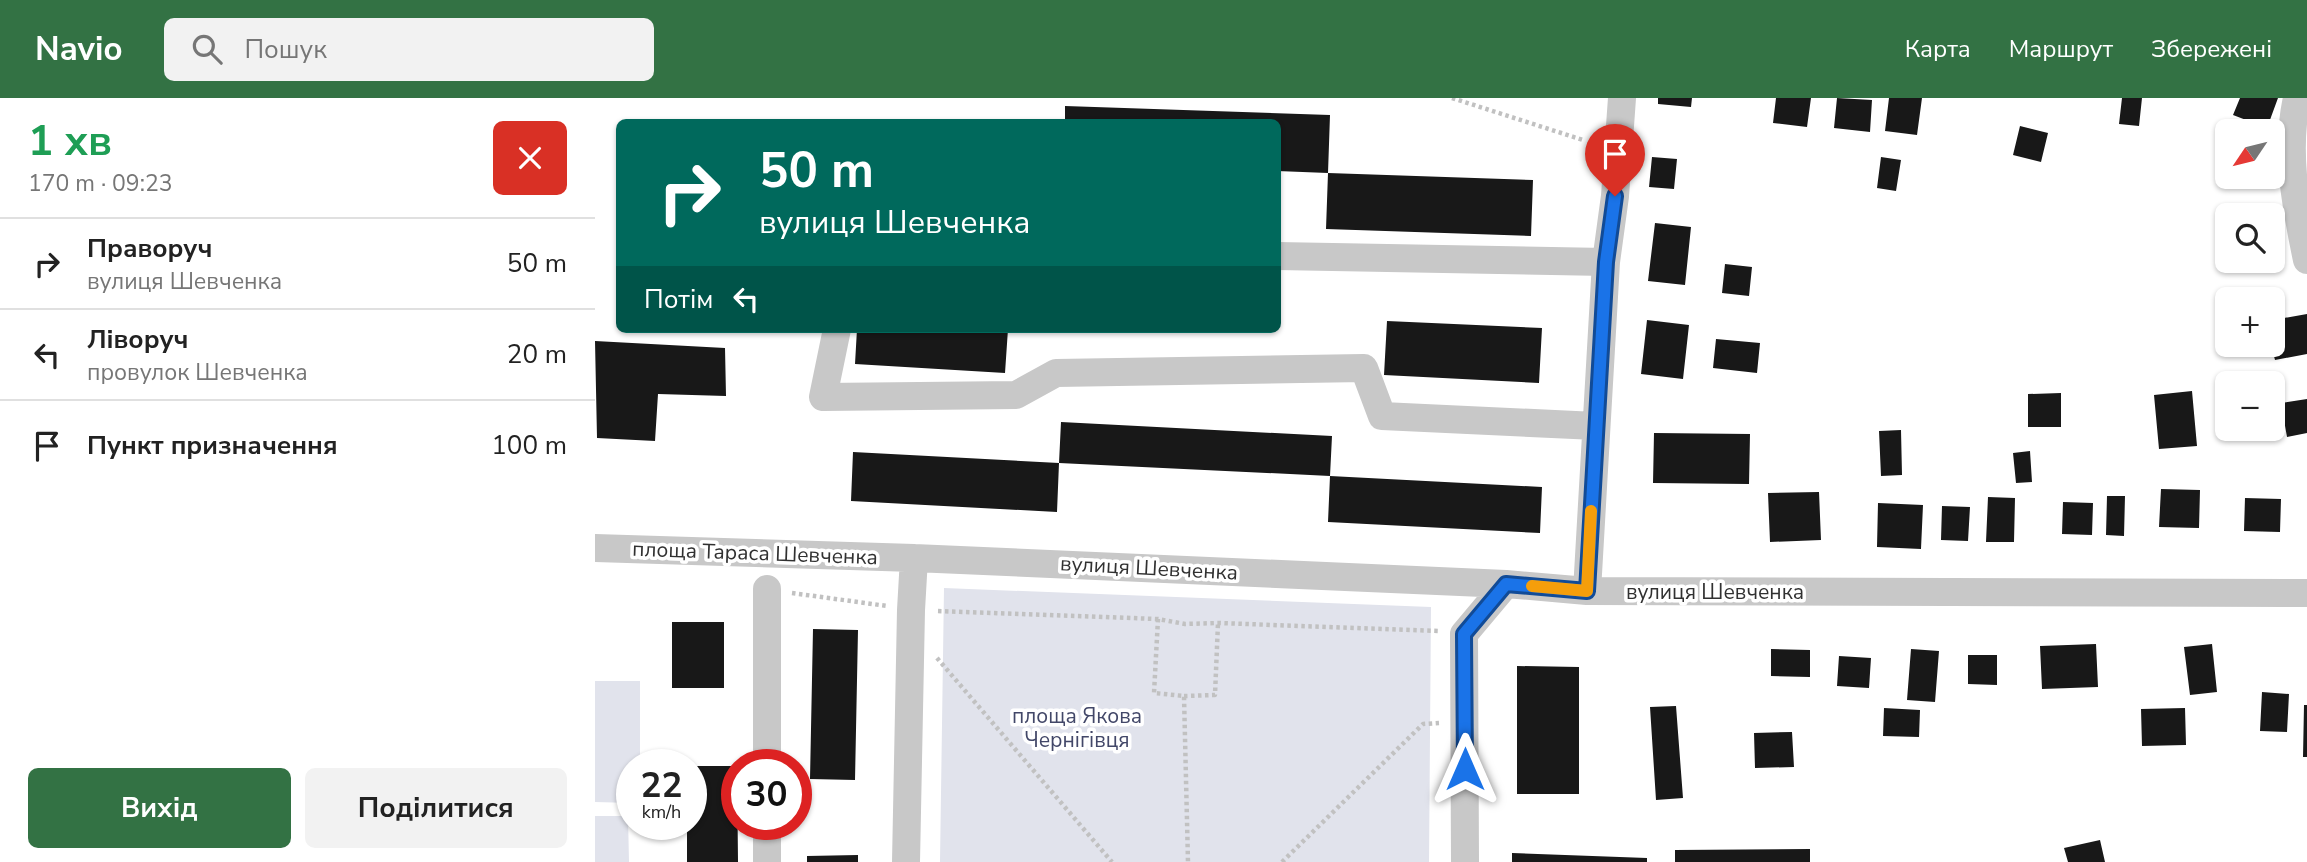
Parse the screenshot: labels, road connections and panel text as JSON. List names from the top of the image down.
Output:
{
  "streets": {
    "street": ["площа Тараса Шевченка", "вулиця Шевченка"]
  },
  "crossings": [
    ["площа Тараса Шевченка", "вулиця Шевченка"]
  ],
  "parks": ["площа Якова Чернігівця"],
  "north": "bottom left",
  "page": {
    "header": "Navio",
    "search": "Пошук",
    "nav": ["Карта", "Маршрут", "Збережені"],
    "heading": ["1 хв", "170 m · 09:23"],
    "map_buttons": ["+", "−"],
    "turn": ["50 m", "вулиця Шевченка"],
    "list": [
      {
        "name": "Праворуч",
        "note": "вулиця Шевченка",
        "value": "50 m"
      },
      {
        "name": "Ліворуч",
        "note": "провулок Шевченка",
        "value": "20 m"
      },
      {
        "name": "Пункт призначення",
        "value": "100 m"
      }
    ],
    "then": "Потім",
    "speed": "22 km/h",
    "limit": "30",
    "buttons": ["Вихід", "Поділитися"]
  }
}
